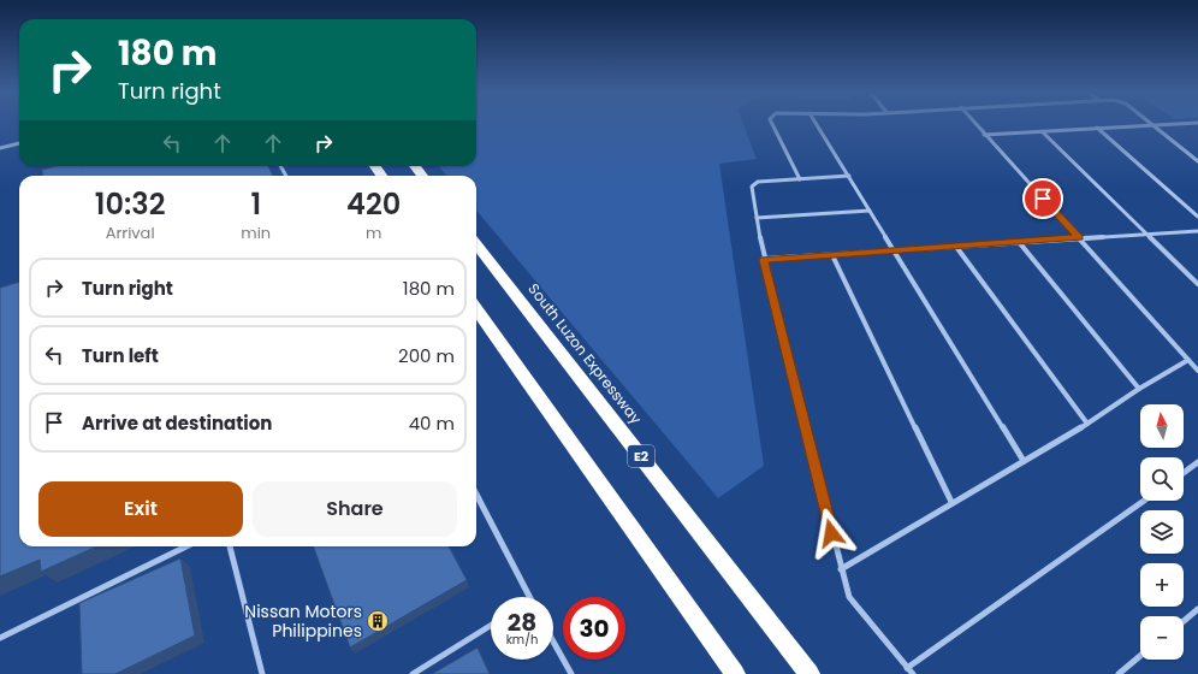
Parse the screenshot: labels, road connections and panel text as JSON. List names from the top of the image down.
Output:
{
  "streets": {
    "highway": ["South Luzon Expressway", "E2"]
  },
  "places": {
    "building": ["Nissan Motors Philippines"]
  },
  "north": "top",
  "page": {
    "turn": ["180 m", "Turn right"],
    "eta": [
      "10:32",
      "Arrival",
      "1",
      "min",
      "420",
      "m"
    ],
    "list": [
      {
        "name": "Turn right",
        "value": "180 m"
      },
      {
        "name": "Turn left",
        "value": "200 m"
      },
      {
        "name": "Arrive at destination",
        "value": "40 m"
      }
    ],
    "map_buttons": ["+", "−"],
    "buttons": ["Exit", "Share"],
    "speed": "28 km/h",
    "limit": "30"
  }
}
